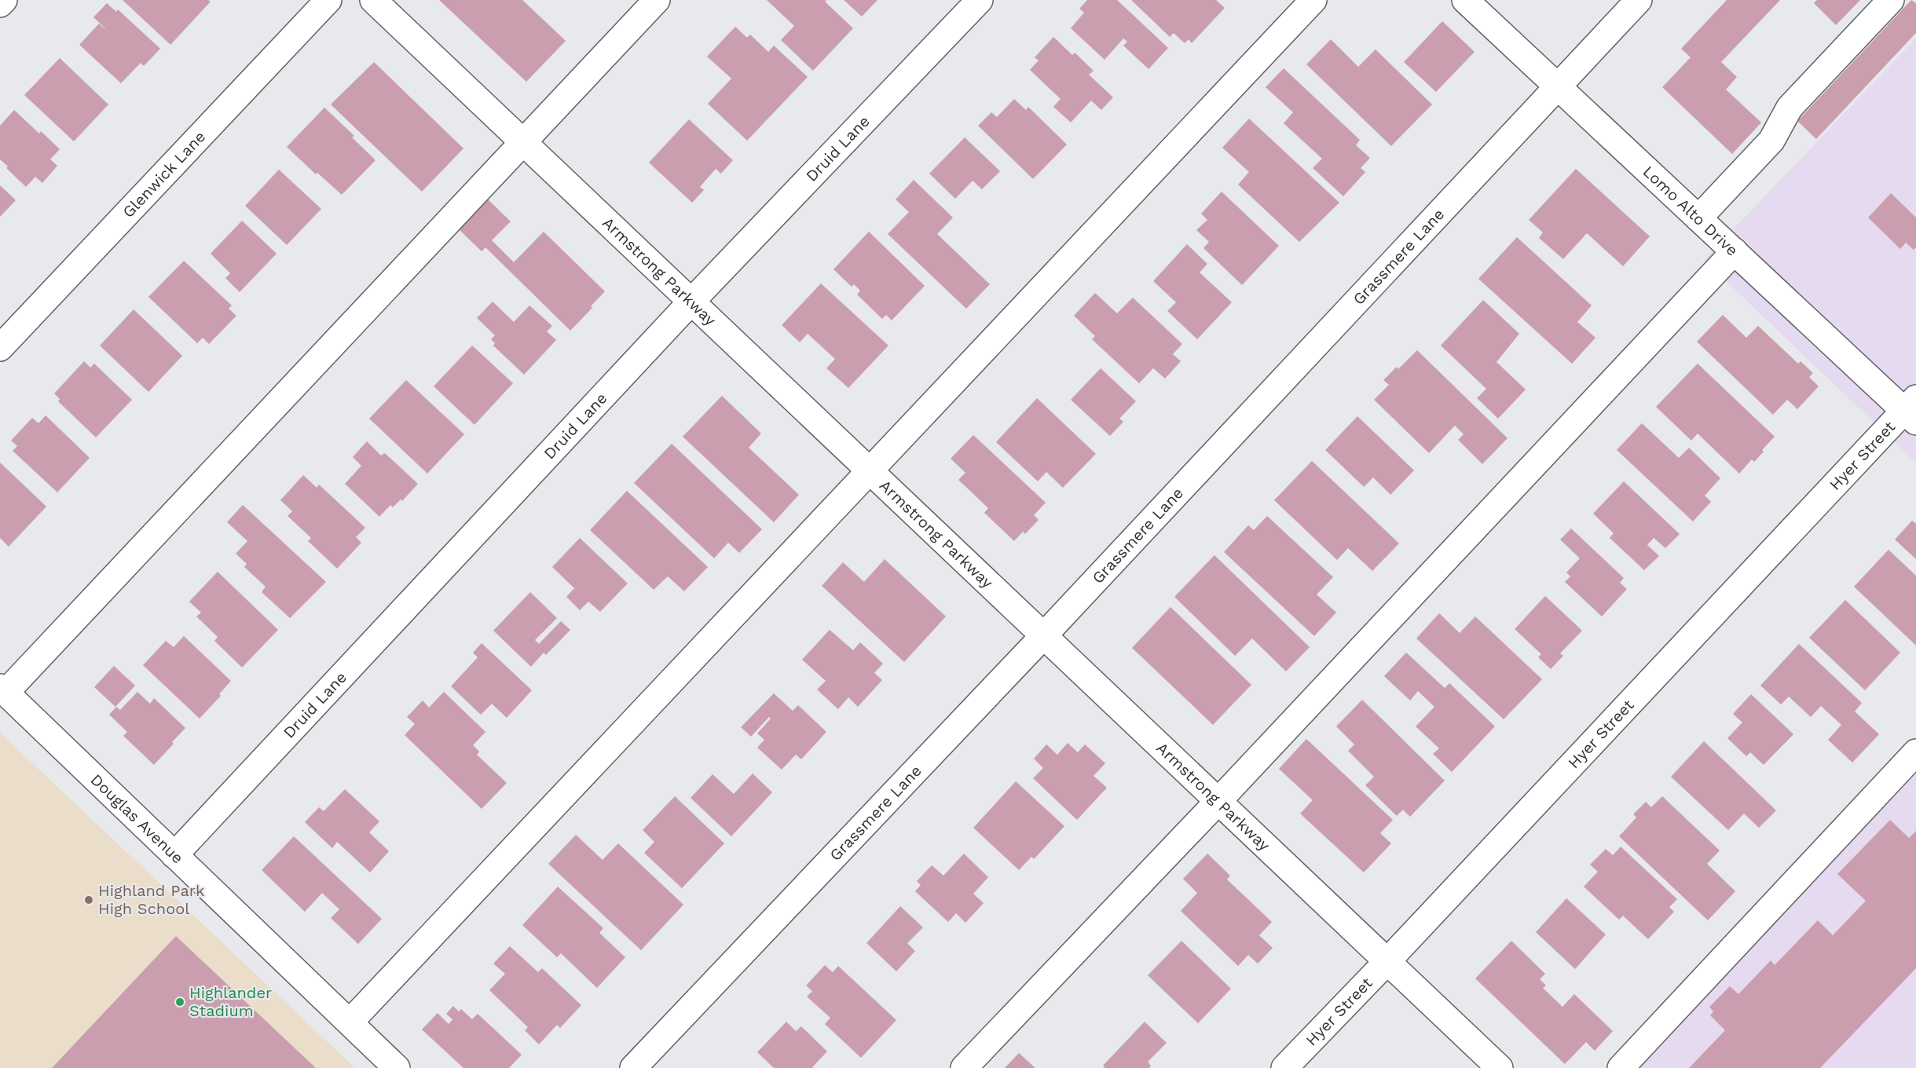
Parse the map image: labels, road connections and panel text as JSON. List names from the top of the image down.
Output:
{
  "streets": {
    "street": [
      "Druid Lane",
      "Glenwick Lane",
      "Lomo Alto Drive",
      "Grassmere Lane",
      "Armstrong Parkway",
      "Hyer Street",
      "Douglas Avenue"
    ]
  },
  "crossings": [
    ["Druid Lane", "Armstrong Parkway"],
    ["Druid Lane", "Douglas Avenue"],
    ["Lomo Alto Drive", "Grassmere Lane"],
    ["Lomo Alto Drive", "Hyer Street"],
    ["Grassmere Lane", "Armstrong Parkway"],
    ["Armstrong Parkway", "Hyer Street"]
  ],
  "places": ["Highland Park High School", "Highlander Stadium"]
}
